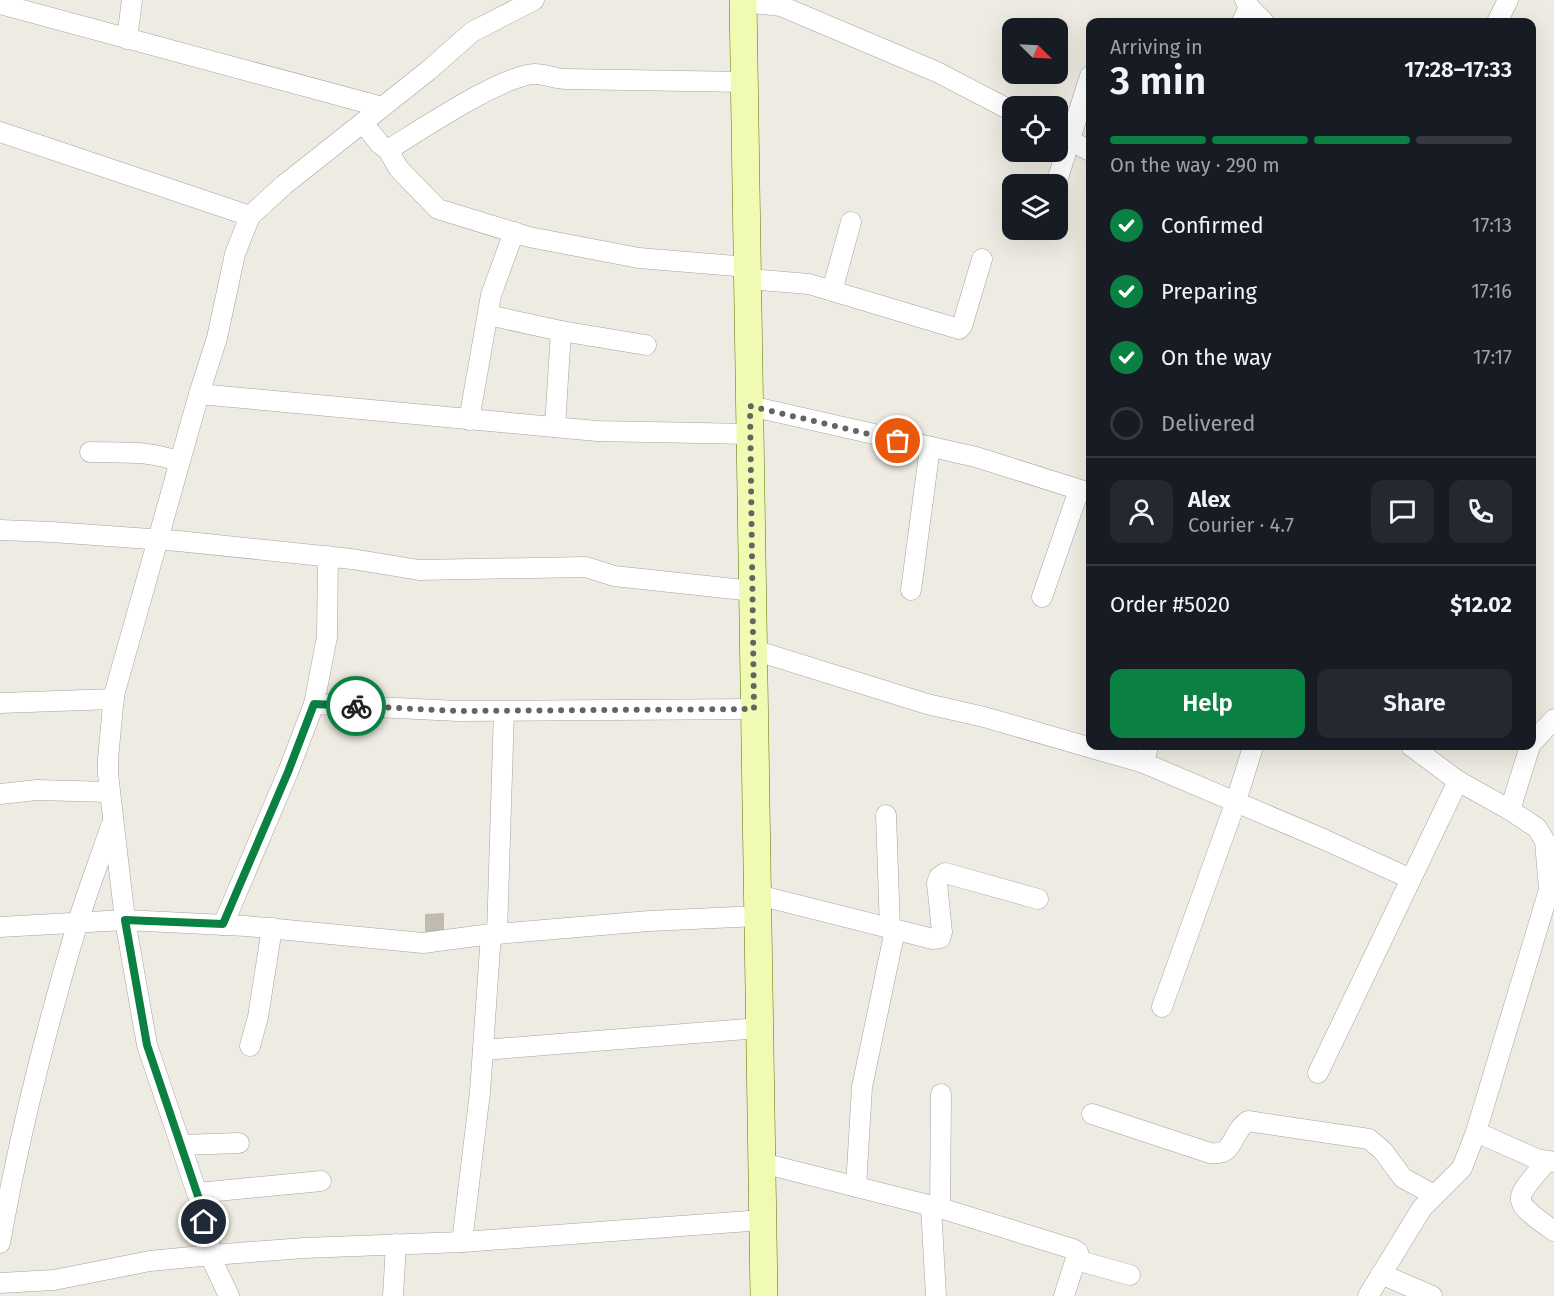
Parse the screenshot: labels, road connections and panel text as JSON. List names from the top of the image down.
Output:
{
  "north": "bottom right",
  "page": {
    "heading": ["3 min", "Arriving in", "17:28–17:33"],
    "panel": [
      "Alex",
      "Courier · 4.7",
      "Order #5020",
      "$12.02"
    ],
    "bar": "On the way · 290 m",
    "list": [
      ["Confirmed", "17:13"],
      ["Preparing", "17:16"],
      ["On the way", "17:17"],
      "Delivered"
    ],
    "buttons": ["Help", "Share"]
  }
}
